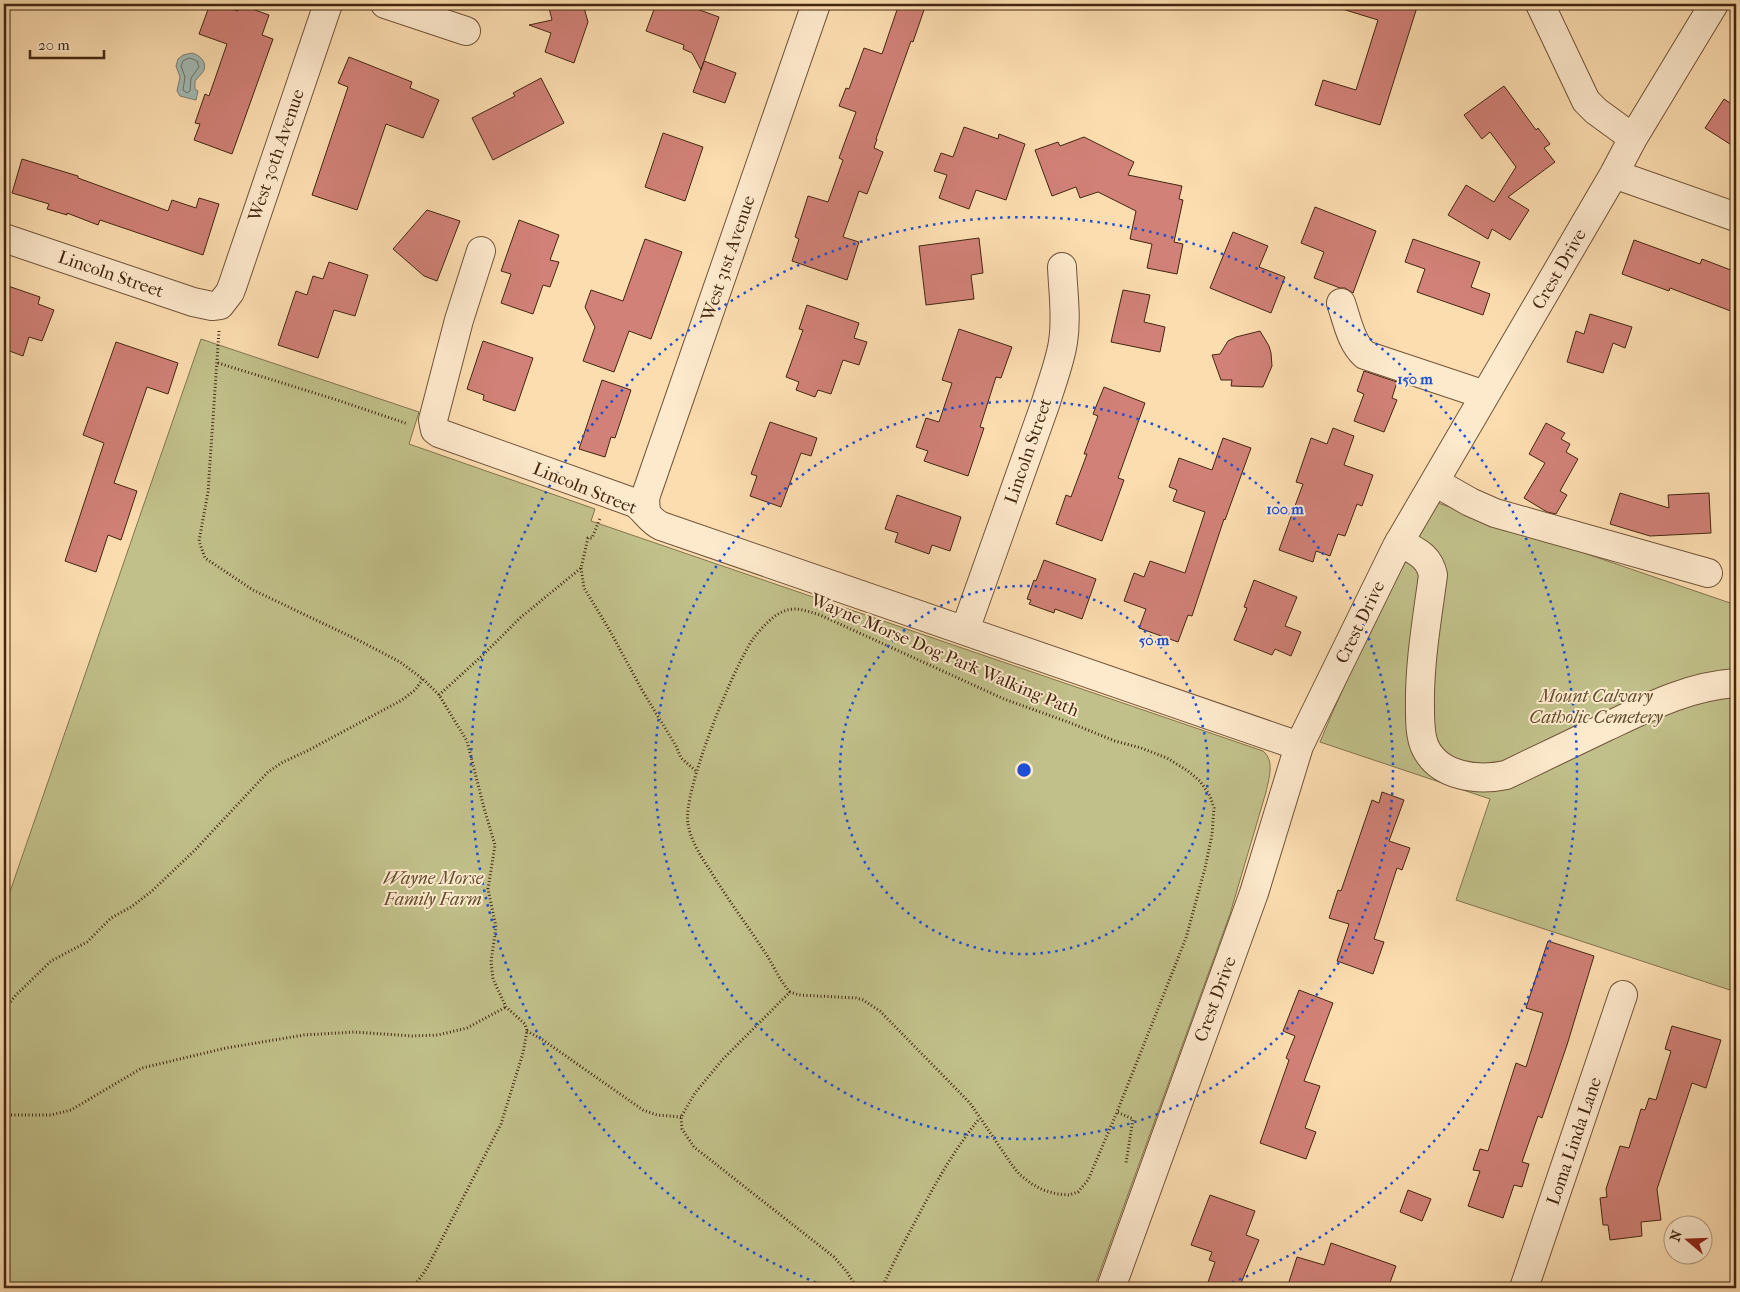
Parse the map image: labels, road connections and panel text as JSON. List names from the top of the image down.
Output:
{
  "streets": {
    "street": [
      "West 30th Avenue",
      "West 31st Avenue",
      "Crest Drive",
      "Lincoln Street",
      "Loma Linda Lane"
    ],
    "path": ["Wayne Morse Dog Park Walking Path"]
  },
  "crossings": [
    ["West 30th Avenue", "Lincoln Street"],
    ["West 31st Avenue", "Lincoln Street"],
    ["Crest Drive", "Lincoln Street"]
  ],
  "parks": ["Mount Calvary Catholic Cemetery", "Wayne Morse Family Farm"],
  "scale_bar": "20 m",
  "north": "left",
  "rings": ["150 m", "100 m", "50 m"]
}
